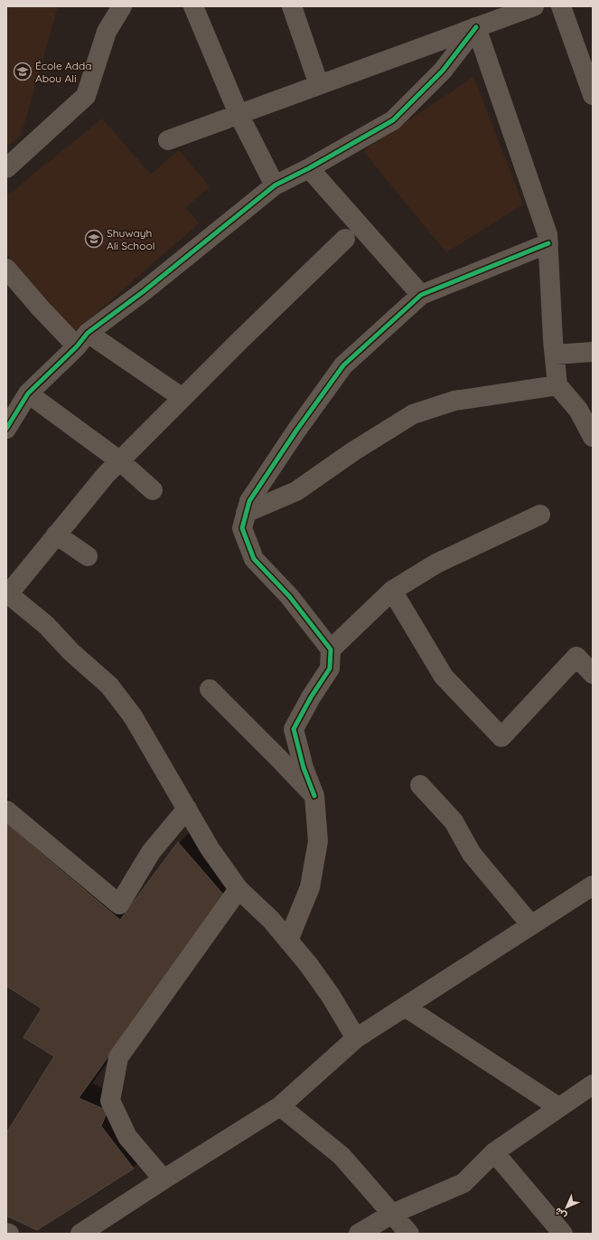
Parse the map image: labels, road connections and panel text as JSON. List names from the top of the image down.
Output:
{
  "places": {
    "school or university": ["École Adda Abou Ali", "Shuwayh Ali School"]
  },
  "north": "bottom left"
}
